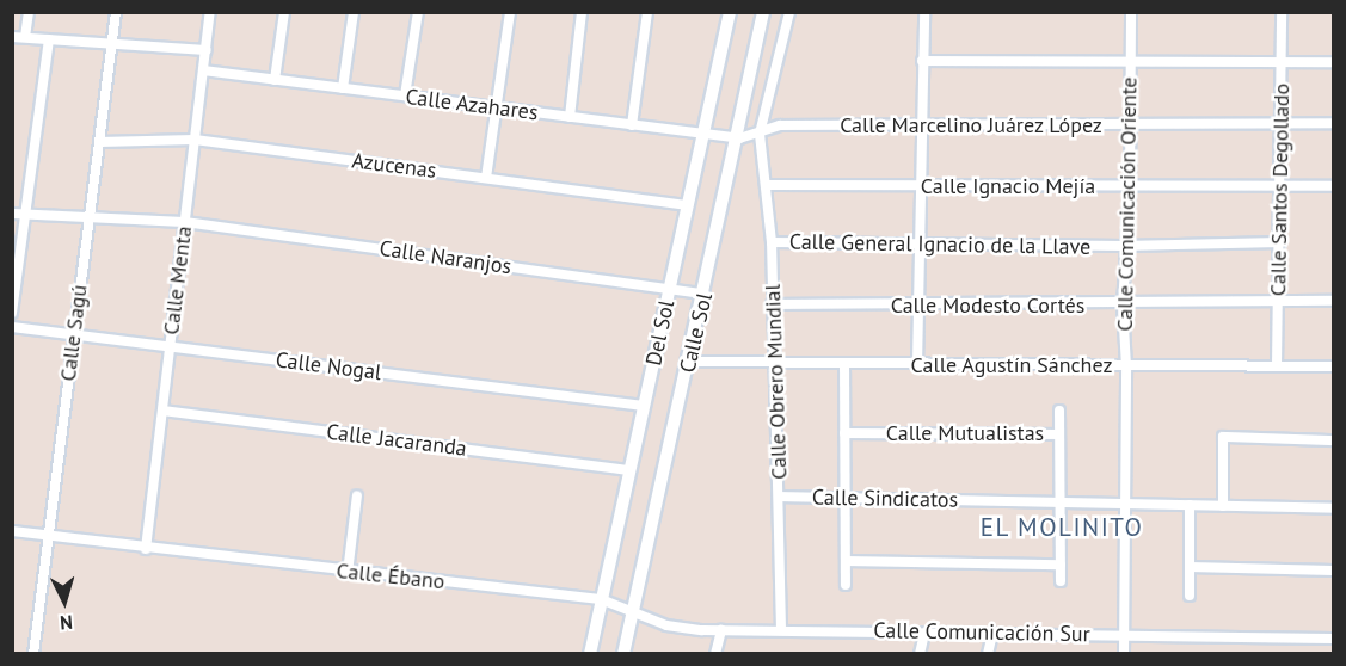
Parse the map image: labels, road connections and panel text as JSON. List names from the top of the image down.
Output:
{
  "streets": {
    "street": [
      "Calle Azahares",
      "Calle Marcelino Juárez López",
      "Azucenas",
      "Calle Ignacio Mejía",
      "Calle Santos Degollado",
      "Calle Comunicación Oriente",
      "Calle General Ignacio de la Llave",
      "Calle Naranjos",
      "Calle Menta",
      "Calle Modesto Cortés",
      "Calle Sagú",
      "Del Sol",
      "Calle Sol",
      "Calle Agustín Sánchez",
      "Calle Nogal",
      "Calle Obrero Mundial",
      "Calle Mutualistas",
      "Calle Jacaranda",
      "Calle Sindicatos",
      "Calle Ébano",
      "Calle Comunicación Sur"
    ]
  },
  "crossings": [
    ["Calle Azahares", "Calle Marcelino Juárez López"],
    ["Calle Azahares", "Calle Menta"],
    ["Calle Azahares", "Del Sol"],
    ["Calle Azahares", "Calle Sol"],
    ["Calle Marcelino Juárez López", "Calle Santos Degollado"],
    ["Calle Marcelino Juárez López", "Calle Comunicación Oriente"],
    ["Calle Marcelino Juárez López", "Calle Sol"],
    ["Calle Marcelino Juárez López", "Calle Obrero Mundial"],
    ["Azucenas", "Calle Menta"],
    ["Azucenas", "Calle Sagú"],
    ["Azucenas", "Del Sol"],
    ["Calle Ignacio Mejía", "Calle Santos Degollado"],
    ["Calle Ignacio Mejía", "Calle Comunicación Oriente"],
    ["Calle Ignacio Mejía", "Calle Obrero Mundial"],
    ["Calle Santos Degollado", "Calle General Ignacio de la Llave"],
    ["Calle Santos Degollado", "Calle Modesto Cortés"],
    ["Calle Santos Degollado", "Calle Agustín Sánchez"],
    ["Calle Comunicación Oriente", "Calle General Ignacio de la Llave"],
    ["Calle Comunicación Oriente", "Calle Modesto Cortés"],
    ["Calle Comunicación Oriente", "Calle Agustín Sánchez"],
    ["Calle Comunicación Oriente", "Calle Sindicatos"],
    ["Calle Comunicación Oriente", "Calle Comunicación Sur"],
    ["Calle General Ignacio de la Llave", "Calle Obrero Mundial"],
    ["Calle Naranjos", "Calle Menta"],
    ["Calle Naranjos", "Calle Sagú"],
    ["Calle Naranjos", "Del Sol"],
    ["Calle Naranjos", "Calle Sol"],
    ["Calle Menta", "Calle Nogal"],
    ["Calle Menta", "Calle Jacaranda"],
    ["Calle Menta", "Calle Ébano"],
    ["Calle Modesto Cortés", "Calle Obrero Mundial"],
    ["Calle Sagú", "Calle Nogal"],
    ["Calle Sagú", "Calle Ébano"],
    ["Del Sol", "Calle Nogal"],
    ["Del Sol", "Calle Jacaranda"],
    ["Del Sol", "Calle Ébano"],
    ["Calle Sol", "Calle Agustín Sánchez"],
    ["Calle Sol", "Calle Ébano"],
    ["Calle Sol", "Calle Comunicación Sur"],
    ["Calle Agustín Sánchez", "Calle Obrero Mundial"],
    ["Calle Obrero Mundial", "Calle Sindicatos"],
    ["Calle Obrero Mundial", "Calle Comunicación Sur"],
    ["Calle Mutualistas", "Calle Sindicatos"],
    ["Calle Ébano", "Calle Comunicación Sur"]
  ],
  "districts": ["EL MOLINITO"],
  "north": "bottom"
}
